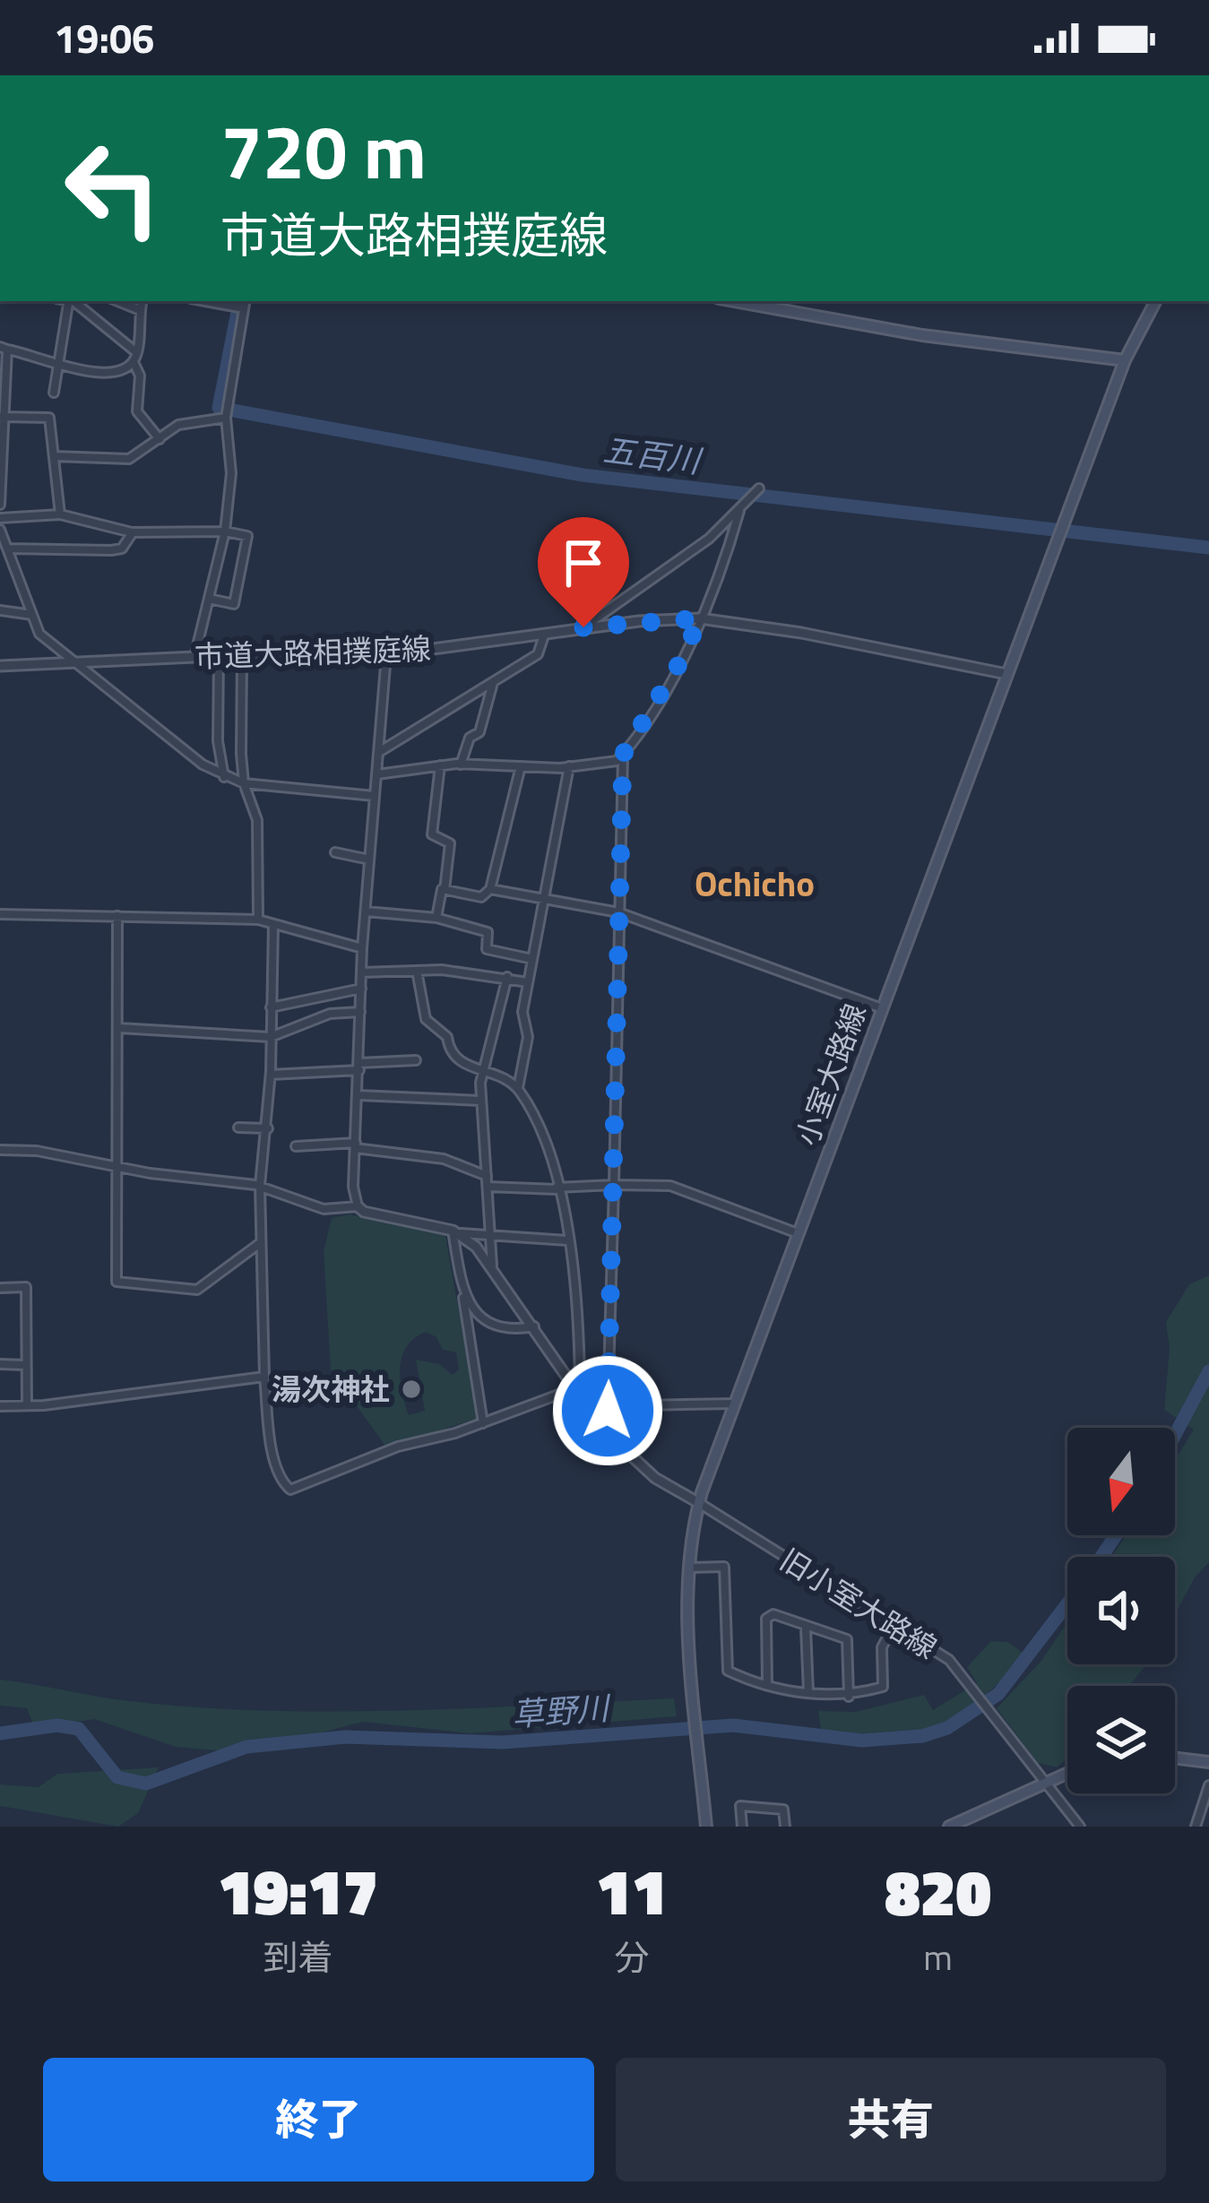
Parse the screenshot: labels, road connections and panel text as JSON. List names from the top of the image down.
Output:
{
  "streets": {
    "main road": ["小室大路線"],
    "street": ["市道大路相撲庭線", "旧小室大路線"]
  },
  "crossings": [
    ["市道大路相撲庭線", "小室大路線"],
    ["小室大路線", "旧小室大路線"]
  ],
  "districts": ["Ochicho"],
  "water": ["五百川", "草野川"],
  "places": ["湯次神社"],
  "north": "bottom",
  "page": {
    "status": "19:06",
    "turn": ["720 m", "市道大路相撲庭線"],
    "eta": [
      "19:17",
      "到着",
      "11",
      "分",
      "820",
      "m"
    ],
    "buttons": ["終了", "共有"]
  }
}
